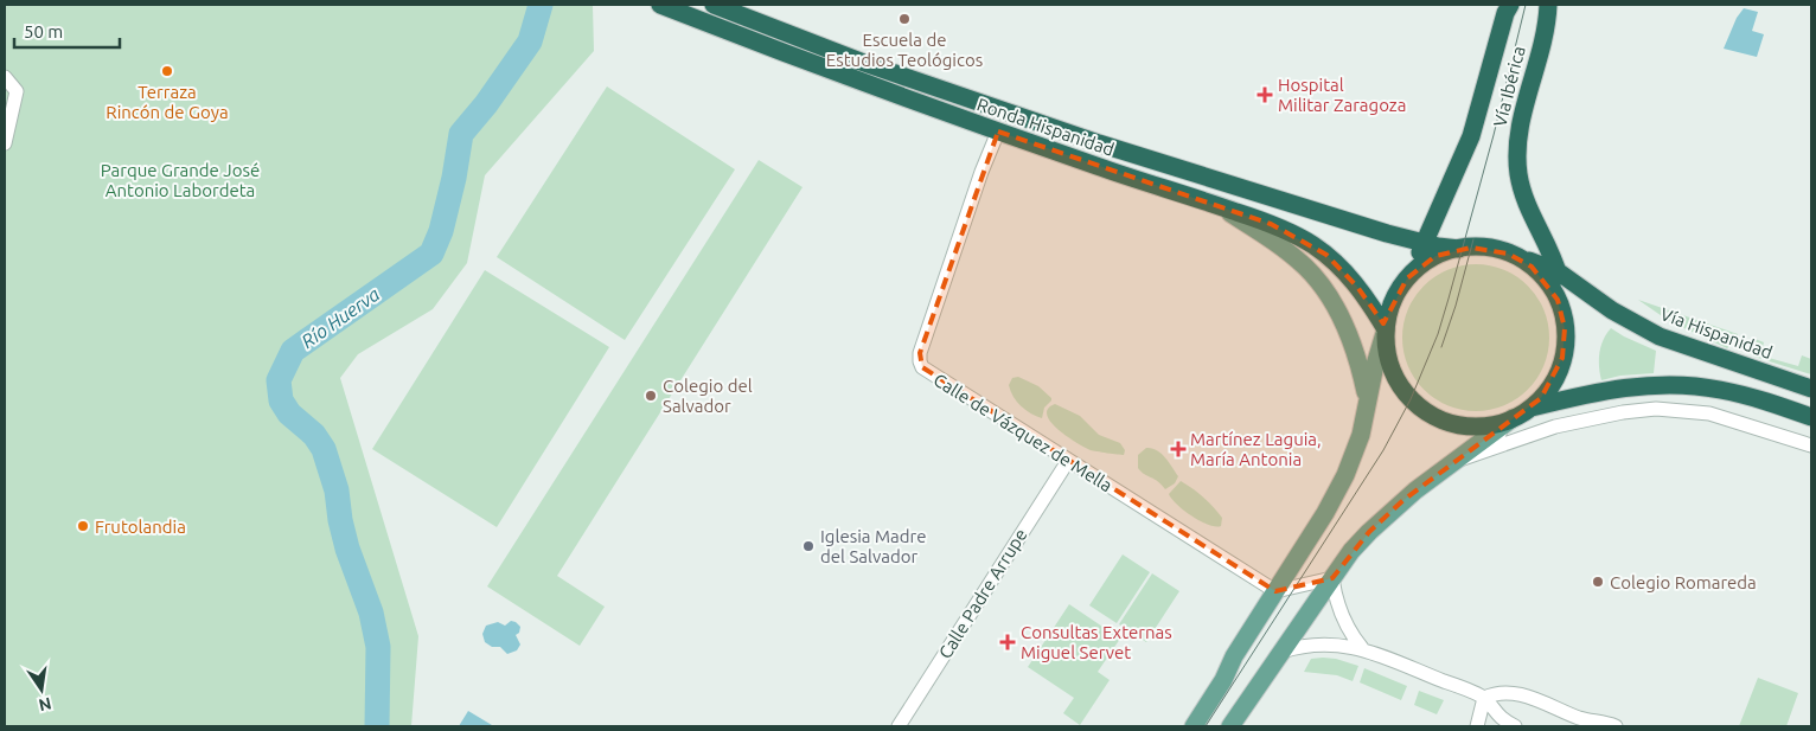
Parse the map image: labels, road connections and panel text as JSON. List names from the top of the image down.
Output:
{
  "streets": {
    "highway": ["Vía Ibérica", "Ronda Hispanidad", "Vía Hispanidad"],
    "street": ["Calle de Vázquez de Mella", "Calle Padre Arrupe"]
  },
  "crossings": [
    ["Vía Ibérica", "Ronda Hispanidad"],
    ["Vía Ibérica", "Vía Hispanidad"],
    ["Ronda Hispanidad", "Vía Hispanidad"],
    ["Ronda Hispanidad", "Calle de Vázquez de Mella"],
    ["Calle de Vázquez de Mella", "Calle Padre Arrupe"]
  ],
  "water": ["Río Huerva"],
  "parks": ["Parque Grande José Antonio Labordeta"],
  "places": {
    "other": [
      "Escuela de Estudios Teológicos",
      "Terraza Rincón de Goya",
      "Colegio del Salvador",
      "Frutolandia",
      "Iglesia Madre del Salvador",
      "Colegio Romareda"
    ],
    "health": ["Hospital Militar Zaragoza", "Martínez Laguia, María Antonia", "Consultas Externas Miguel Servet"]
  },
  "scale_bar": "50 m",
  "north": "bottom"
}
